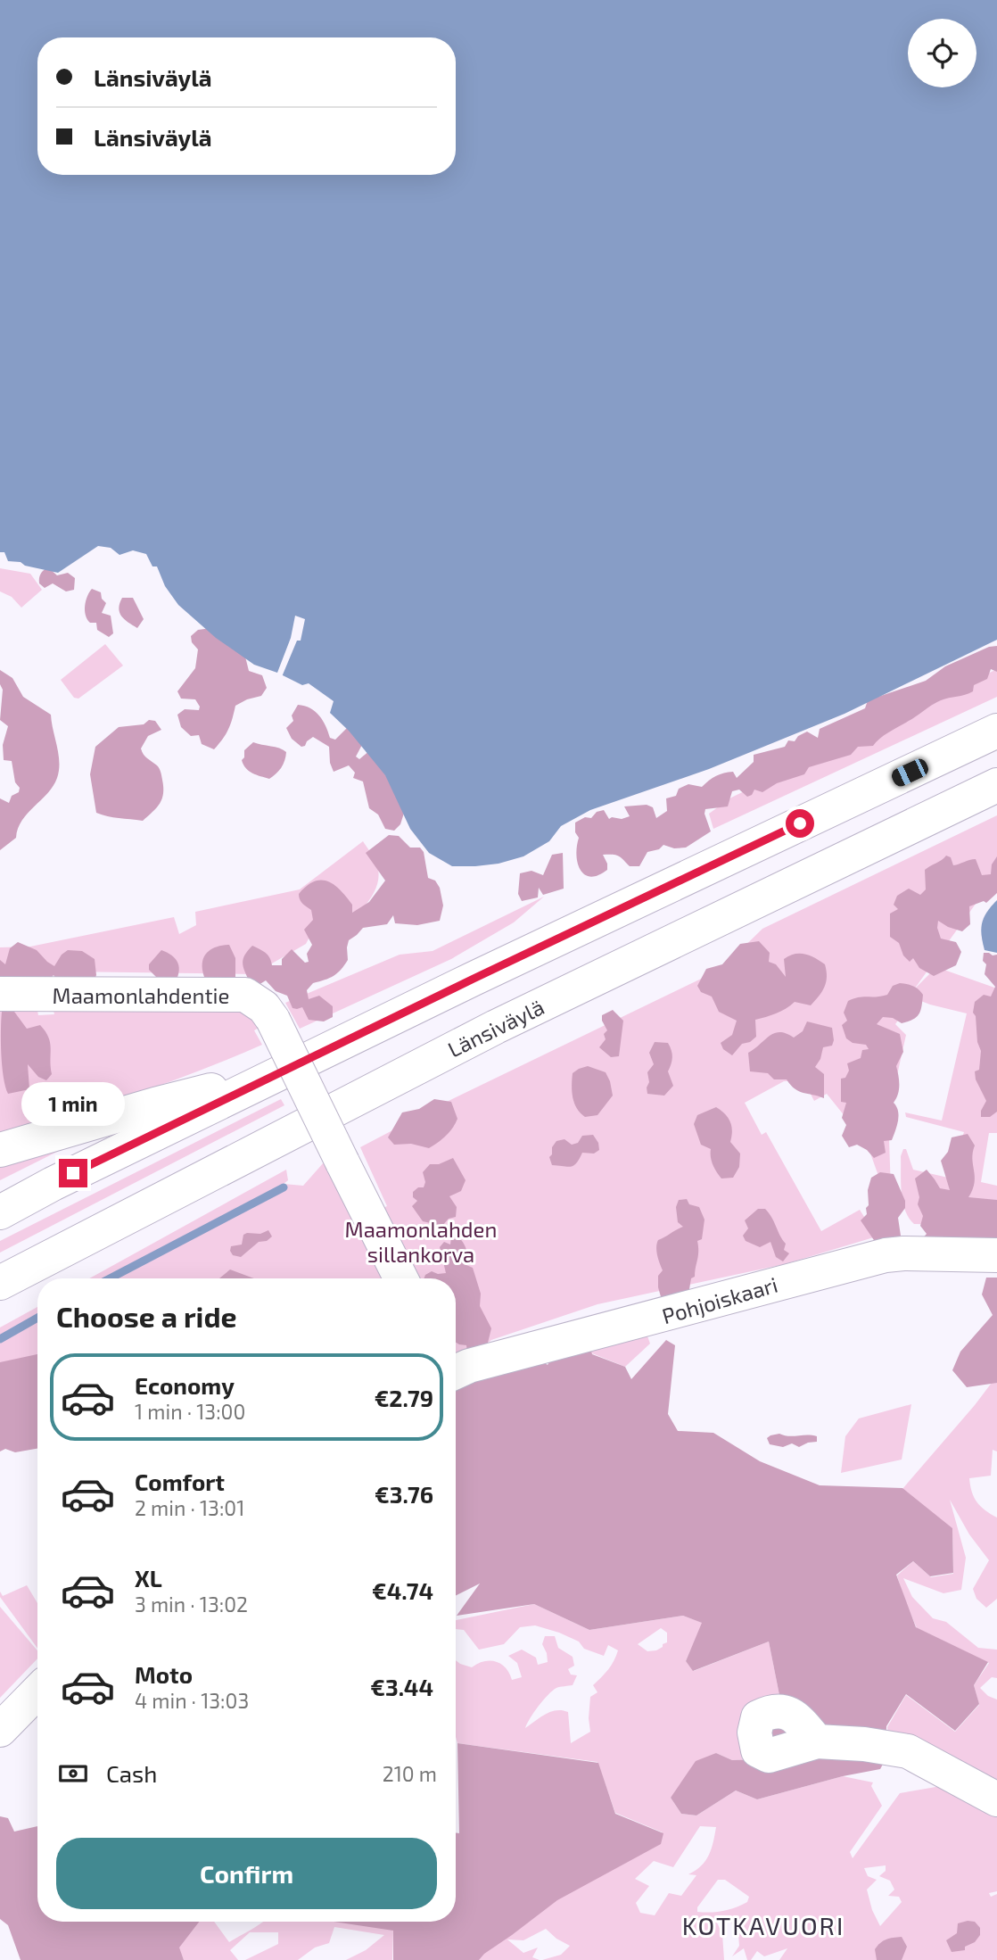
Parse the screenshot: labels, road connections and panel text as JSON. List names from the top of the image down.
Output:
{
  "streets": {
    "main road": ["Maamonlahdentie", "Länsiväylä", "Pohjoiskaari"]
  },
  "districts": ["KOTKAVUORI"],
  "parks": ["Maamonlahden sillankorva"],
  "page": {
    "banner": ["Länsiväylä", "Länsiväylä"],
    "bubble": "1 min",
    "heading": "Choose a ride",
    "list": [
      {
        "name": "Economy",
        "note": "1 min · 13:00",
        "value": "€2.79"
      },
      {
        "name": "Comfort",
        "note": "2 min · 13:01",
        "value": "€3.76"
      },
      {
        "name": "XL",
        "note": "3 min · 13:02",
        "value": "€4.74"
      },
      {
        "name": "Moto",
        "note": "4 min · 13:03",
        "value": "€3.44"
      }
    ],
    "pay": ["Cash", "210 m"],
    "buttons": "Confirm"
  }
}
